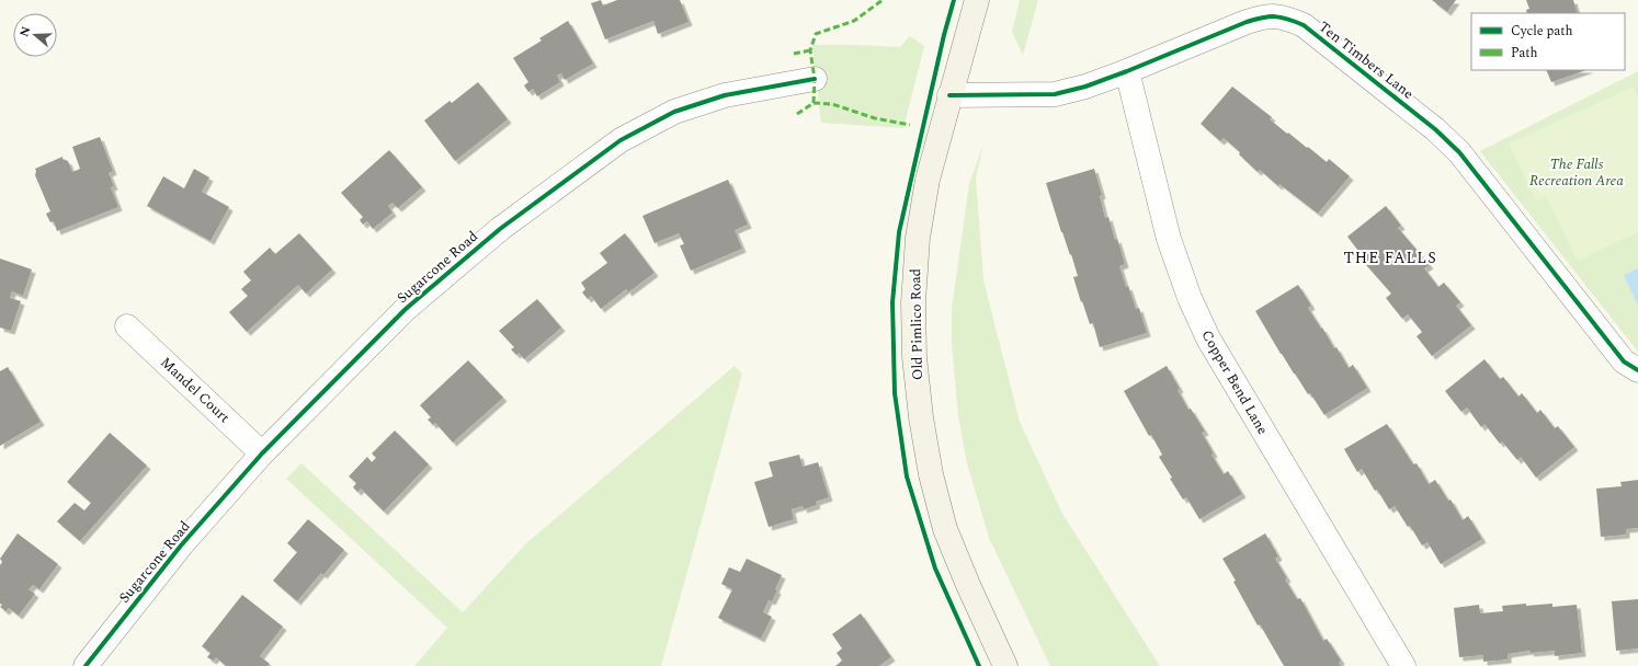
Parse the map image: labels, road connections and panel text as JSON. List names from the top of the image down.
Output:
{
  "streets": {
    "street": [
      "Ten Timbers Lane",
      "Sugarcone Road",
      "Old Pimlico Road",
      "Copper Bend Lane",
      "Mandel Court"
    ]
  },
  "crossings": [
    ["Ten Timbers Lane", "Old Pimlico Road"],
    ["Ten Timbers Lane", "Copper Bend Lane"],
    ["Sugarcone Road", "Mandel Court"]
  ],
  "districts": ["THE FALLS"],
  "parks": ["The Falls Recreation Area"],
  "legend": ["Cycle path", "Path"],
  "north": "left"
}
